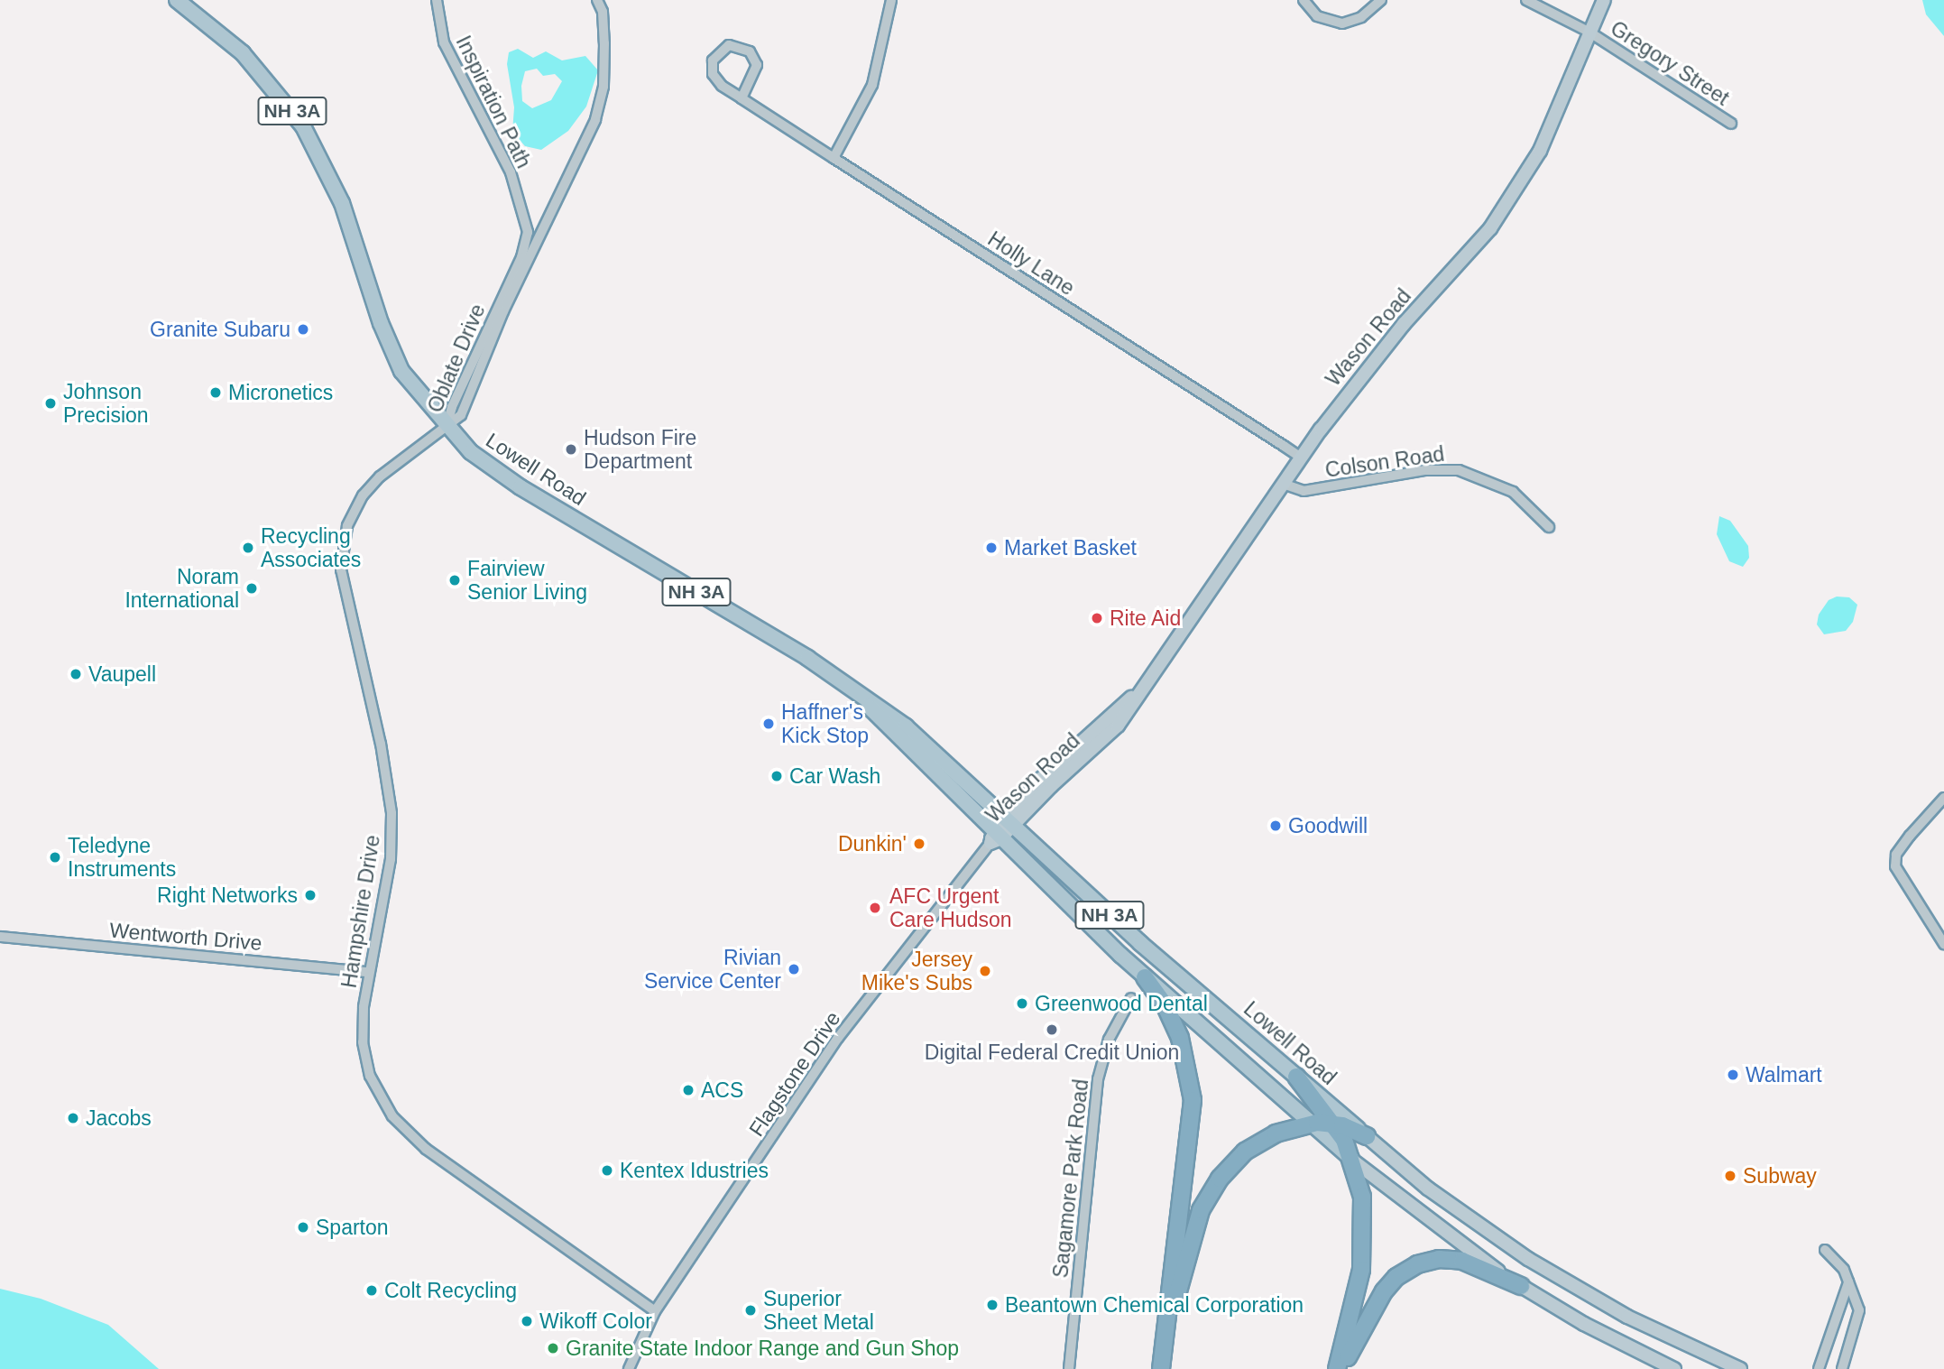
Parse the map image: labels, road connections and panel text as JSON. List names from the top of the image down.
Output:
{
  "streets": {
    "main road": ["NH 3A", "Lowell Road"],
    "street": [
      "Gregory Street",
      "Inspiration Path",
      "Holly Lane",
      "Wason Road",
      "Oblate Drive",
      "Colson Road",
      "Hampshire Drive",
      "Wentworth Drive",
      "Flagstone Drive",
      "Sagamore Park Road"
    ]
  },
  "crossings": [
    ["Gregory Street", "Wason Road"],
    ["Inspiration Path", "Oblate Drive"],
    ["Holly Lane", "Wason Road"],
    ["Wason Road", "Colson Road"],
    ["Wason Road", "Lowell Road"],
    ["Wason Road", "Flagstone Drive"],
    ["Oblate Drive", "Lowell Road"],
    ["Oblate Drive", "Hampshire Drive"],
    ["Lowell Road", "Hampshire Drive"],
    ["Lowell Road", "Flagstone Drive"],
    ["Hampshire Drive", "Wentworth Drive"],
    ["Hampshire Drive", "Flagstone Drive"]
  ],
  "places": [
    "Granite Subaru",
    "Micronetics",
    "Johnson Precision",
    "Hudson Fire Department",
    "Recycling Associates",
    "Market Basket",
    "Fairview Senior Living",
    "Noram International",
    "Rite Aid",
    "Vaupell",
    "Haffner's Kick Stop",
    "Car Wash",
    "Goodwill",
    "Dunkin'",
    "Teledyne Instruments",
    "Right Networks",
    "AFC Urgent Care Hudson",
    "Rivian Service Center",
    "Jersey Mike's Subs",
    "Greenwood Dental",
    "Digital Federal Credit Union",
    "Walmart",
    "ACS",
    "Jacobs",
    "Kentex Idustries",
    "Subway",
    "Sparton",
    "Colt Recycling",
    "Beantown Chemical Corporation",
    "Superior Sheet Metal",
    "Wikoff Color",
    "Granite State Indoor Range and Gun Shop"
  ]
}
